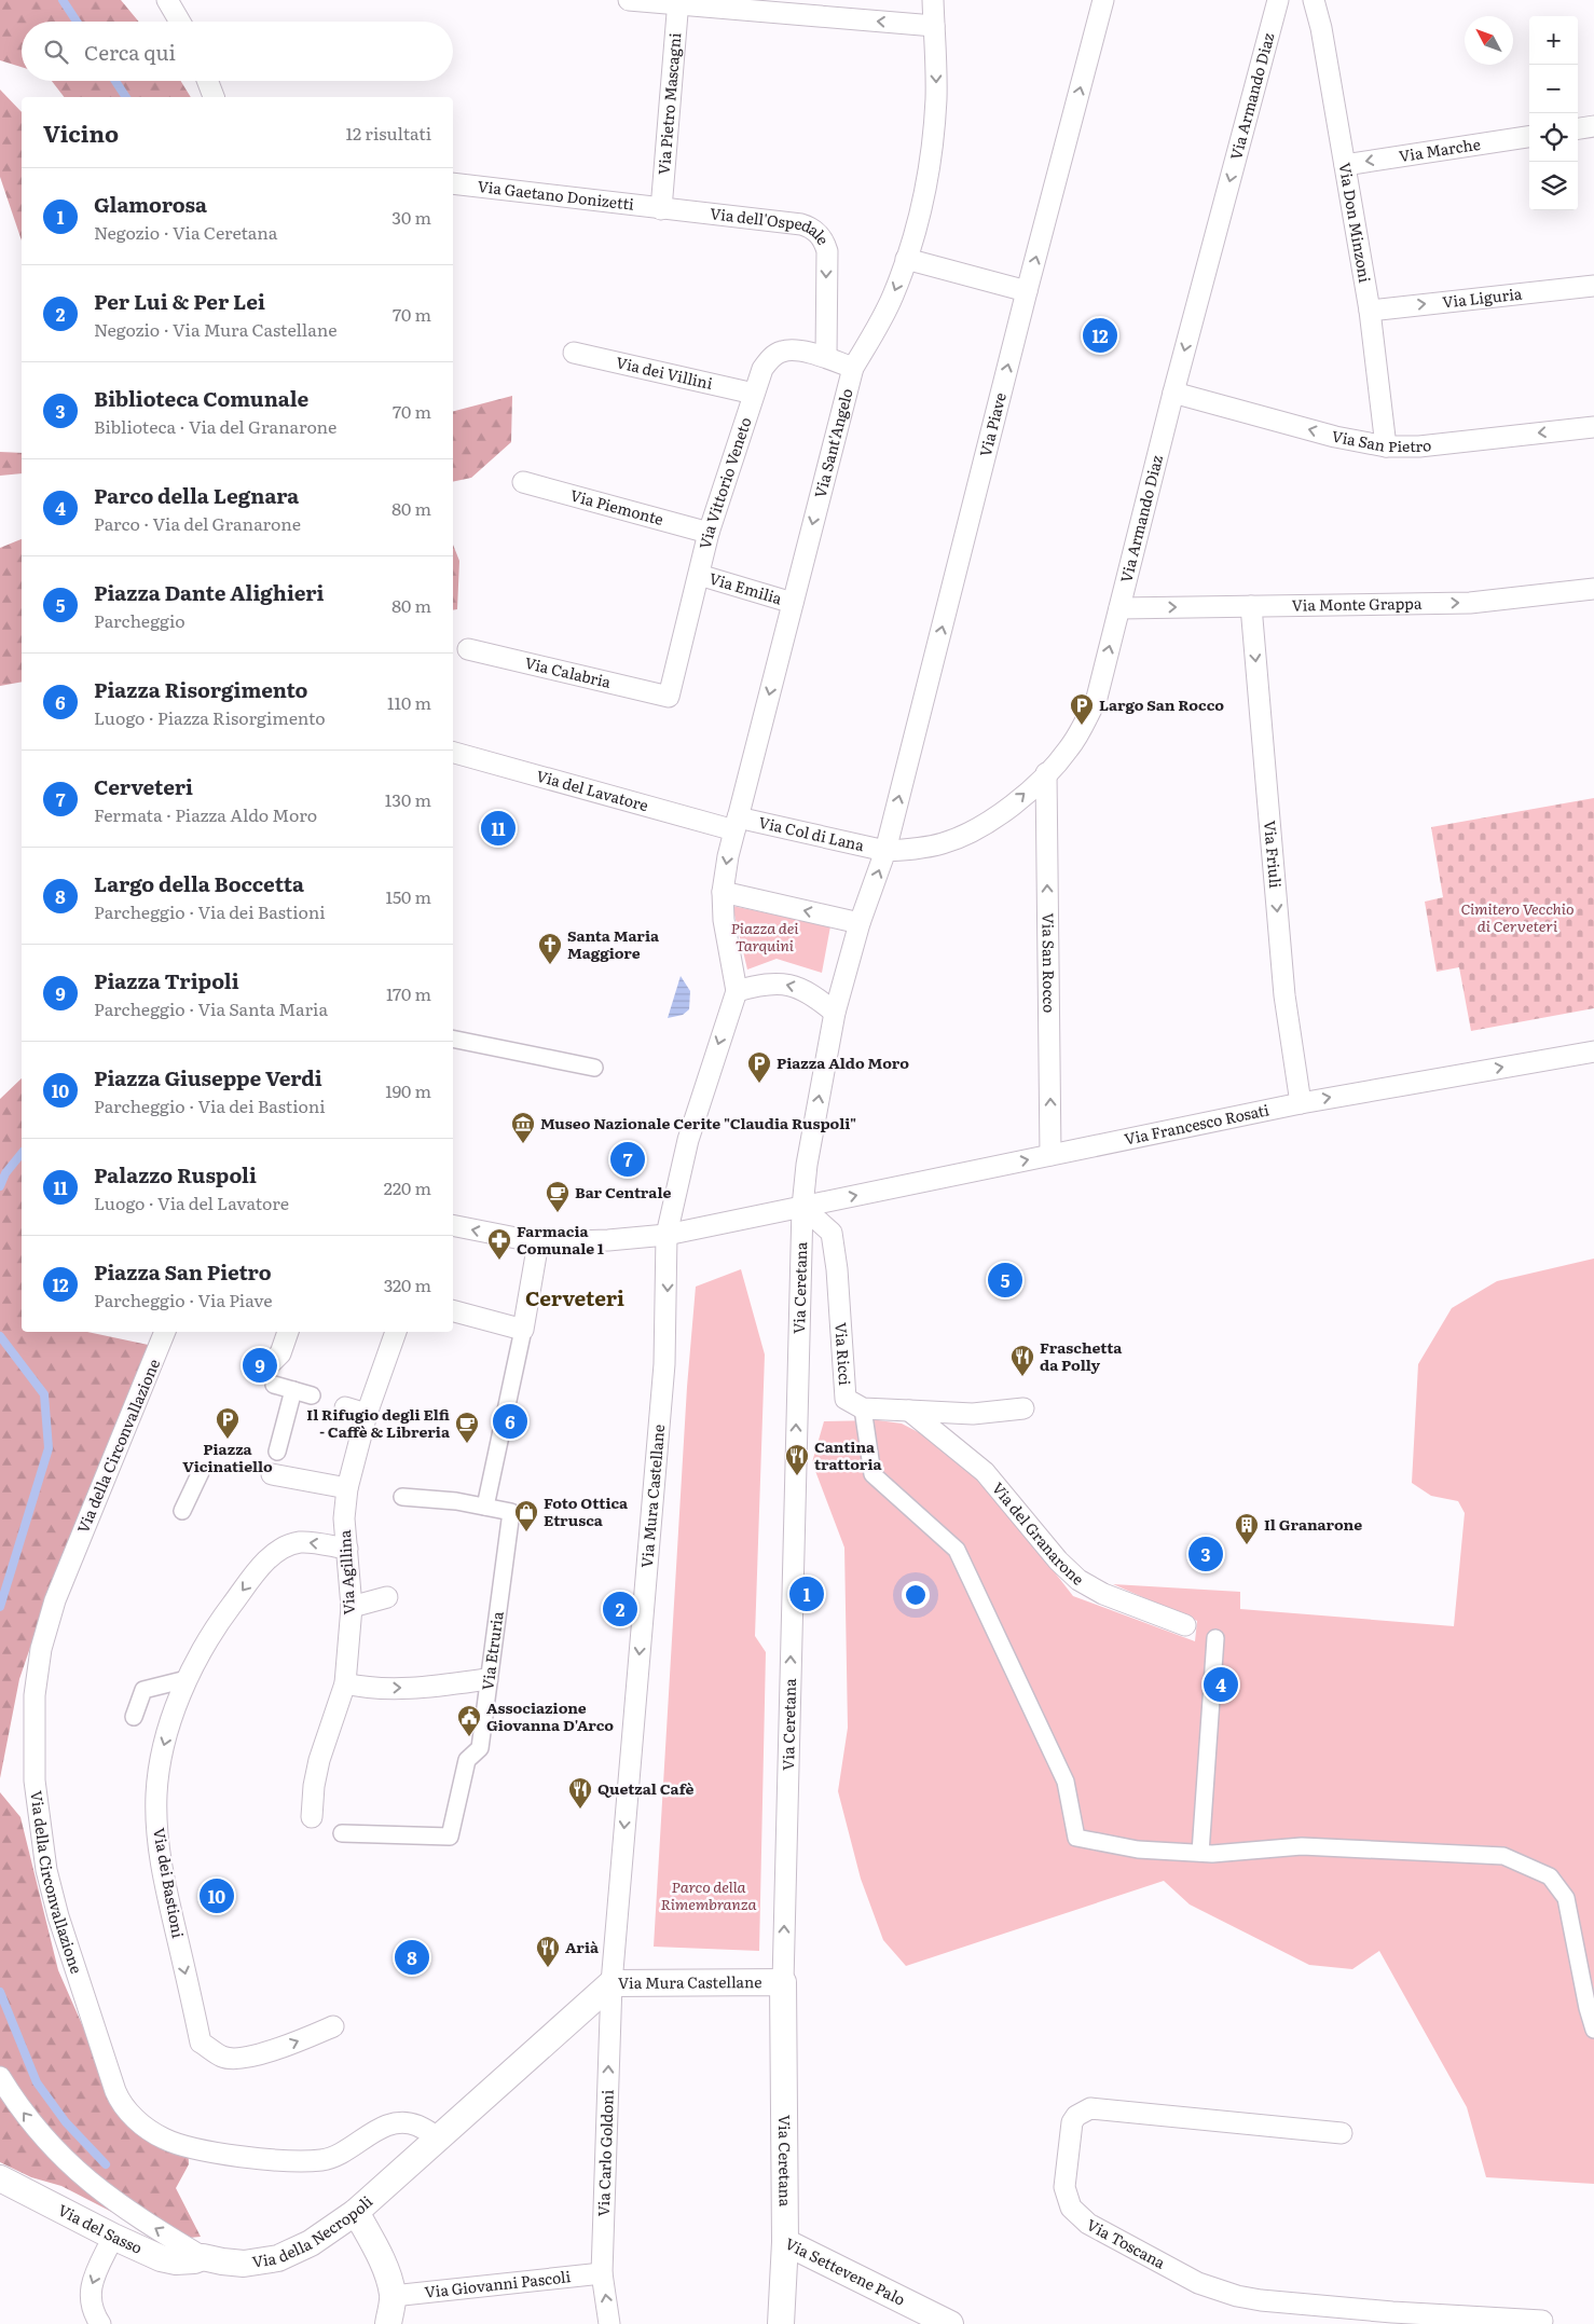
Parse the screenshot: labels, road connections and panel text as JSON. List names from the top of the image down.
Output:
{
  "streets": {
    "street": [
      "Via Armando Diaz",
      "Via Pietro Mascagni",
      "Via Marche",
      "Via Gaetano Donizetti",
      "Via Don Minzoni",
      "Via dell'Ospedale",
      "Via Liguria",
      "Via dei Villini",
      "Via Piave",
      "Via San Pietro",
      "Via Sant'Angelo",
      "Via Vittorio Veneto",
      "Via Piemonte",
      "Via Emilia",
      "Via Monte Grappa",
      "Via Calabria",
      "Via del Lavatore",
      "Via Col di Lana",
      "Via Friuli",
      "Via San Rocco",
      "Via Francesco Rosati",
      "Via Ceretana",
      "Via Ricci",
      "Via della Circonvallazione",
      "Via Mura Castellane",
      "Via del Granarone",
      "Via Agillina",
      "Via Etruria",
      "Via dei Bastioni",
      "Via Carlo Goldoni",
      "Via del Sasso",
      "Via della Necropoli",
      "Via Toscana",
      "Via Settevene Palo",
      "Via Giovanni Pascoli"
    ]
  },
  "crossings": [
    ["Via Armando Diaz", "Via Piave"],
    ["Via Armando Diaz", "Via San Pietro"],
    ["Via Armando Diaz", "Via Monte Grappa"],
    ["Via Armando Diaz", "Via Col di Lana"],
    ["Via Armando Diaz", "Via San Rocco"],
    ["Via Pietro Mascagni", "Via Gaetano Donizetti"],
    ["Via Pietro Mascagni", "Via dell'Ospedale"],
    ["Via Marche", "Via Don Minzoni"],
    ["Via Gaetano Donizetti", "Via dell'Ospedale"],
    ["Via Don Minzoni", "Via Liguria"],
    ["Via Don Minzoni", "Via San Pietro"],
    ["Via dell'Ospedale", "Via Vittorio Veneto"],
    ["Via dei Villini", "Via Vittorio Veneto"],
    ["Via Piave", "Via Col di Lana"],
    ["Via Sant'Angelo", "Via Vittorio Veneto"],
    ["Via Sant'Angelo", "Via Emilia"],
    ["Via Sant'Angelo", "Via del Lavatore"],
    ["Via Sant'Angelo", "Via Col di Lana"],
    ["Via Vittorio Veneto", "Via Piemonte"],
    ["Via Vittorio Veneto", "Via Emilia"],
    ["Via Vittorio Veneto", "Via Calabria"],
    ["Via Monte Grappa", "Via Friuli"],
    ["Via del Lavatore", "Via Col di Lana"],
    ["Via Friuli", "Via Francesco Rosati"],
    ["Via San Rocco", "Via Francesco Rosati"],
    ["Via Francesco Rosati", "Via Ceretana"],
    ["Via Francesco Rosati", "Via Ricci"],
    ["Via Ceretana", "Via Ricci"],
    ["Via Ceretana", "Via Mura Castellane"],
    ["Via Ceretana", "Via Settevene Palo"],
    ["Via della Circonvallazione", "Via della Necropoli"],
    ["Via Mura Castellane", "Via Carlo Goldoni"],
    ["Via Mura Castellane", "Via della Necropoli"],
    ["Via Agillina", "Via dei Bastioni"],
    ["Via Carlo Goldoni", "Via della Necropoli"],
    ["Via Carlo Goldoni", "Via Giovanni Pascoli"],
    ["Via del Sasso", "Via della Necropoli"]
  ],
  "one_way": [
    "Via Marche",
    "Via Liguria",
    "Via Piave",
    "Via San Pietro",
    "Via Sant'Angelo",
    "Via Monte Grappa",
    "Via Friuli",
    "Via San Rocco",
    "Via Francesco Rosati",
    "Via Ceretana",
    "Via Carlo Goldoni"
  ],
  "districts": ["Cerveteri"],
  "parks": ["Cimitero Vecchio di Cerveteri", "Piazza dei Tarquini", "Parco della Rimembranza"],
  "places": {
    "parking": ["Largo San Rocco", "Piazza Aldo Moro", "Piazza Vicinatiello"],
    "church": ["Santa Maria Maggiore"],
    "museum": ["Museo Nazionale Cerite \"Claudia Ruspoli\""],
    "cafe": ["Bar Centrale", "Il Rifugio degli Elfi - Caffè & Libreria"],
    "pharmacy": ["Farmacia Comunale 1"],
    "restaurant": [
      "Fraschetta da Polly",
      "Cantina trattoria",
      "Quetzal Cafè",
      "Arià"
    ],
    "shop": ["Foto Ottica Etrusca"],
    "building": ["Il Granarone"],
    "public building": ["Associazione Giovanna D'Arco"]
  },
  "north": "top left",
  "page": {
    "map_buttons": ["+", "−"],
    "search": "Cerca qui",
    "heading": ["Vicino", "12 risultati"],
    "list": [
      {
        "mark": "1",
        "name": "Glamorosa",
        "note": "Negozio · Via Ceretana",
        "value": "30 m"
      },
      {
        "mark": "2",
        "name": "Per Lui & Per Lei",
        "note": "Negozio · Via Mura Castellane",
        "value": "70 m"
      },
      {
        "mark": "3",
        "name": "Biblioteca Comunale",
        "note": "Biblioteca · Via del Granarone",
        "value": "70 m"
      },
      {
        "mark": "4",
        "name": "Parco della Legnara",
        "note": "Parco · Via del Granarone",
        "value": "80 m"
      },
      {
        "mark": "5",
        "name": "Piazza Dante Alighieri",
        "note": "Parcheggio",
        "value": "80 m"
      },
      {
        "mark": "6",
        "name": "Piazza Risorgimento",
        "note": "Luogo · Piazza Risorgimento",
        "value": "110 m"
      },
      {
        "mark": "7",
        "name": "Cerveteri",
        "note": "Fermata · Piazza Aldo Moro",
        "value": "130 m"
      },
      {
        "mark": "8",
        "name": "Largo della Boccetta",
        "note": "Parcheggio · Via dei Bastioni",
        "value": "150 m"
      },
      {
        "mark": "9",
        "name": "Piazza Tripoli",
        "note": "Parcheggio · Via Santa Maria",
        "value": "170 m"
      },
      {
        "mark": "10",
        "name": "Piazza Giuseppe Verdi",
        "note": "Parcheggio · Via dei Bastioni",
        "value": "190 m"
      },
      {
        "mark": "11",
        "name": "Palazzo Ruspoli",
        "note": "Luogo · Via del Lavatore",
        "value": "220 m"
      },
      {
        "mark": "12",
        "name": "Piazza San Pietro",
        "note": "Parcheggio · Via Piave",
        "value": "320 m"
      }
    ],
    "pins": [
      "12",
      "11",
      "7",
      "5",
      "9",
      "6",
      "3",
      "1",
      "2",
      "4",
      "10",
      "8"
    ]
  }
}
